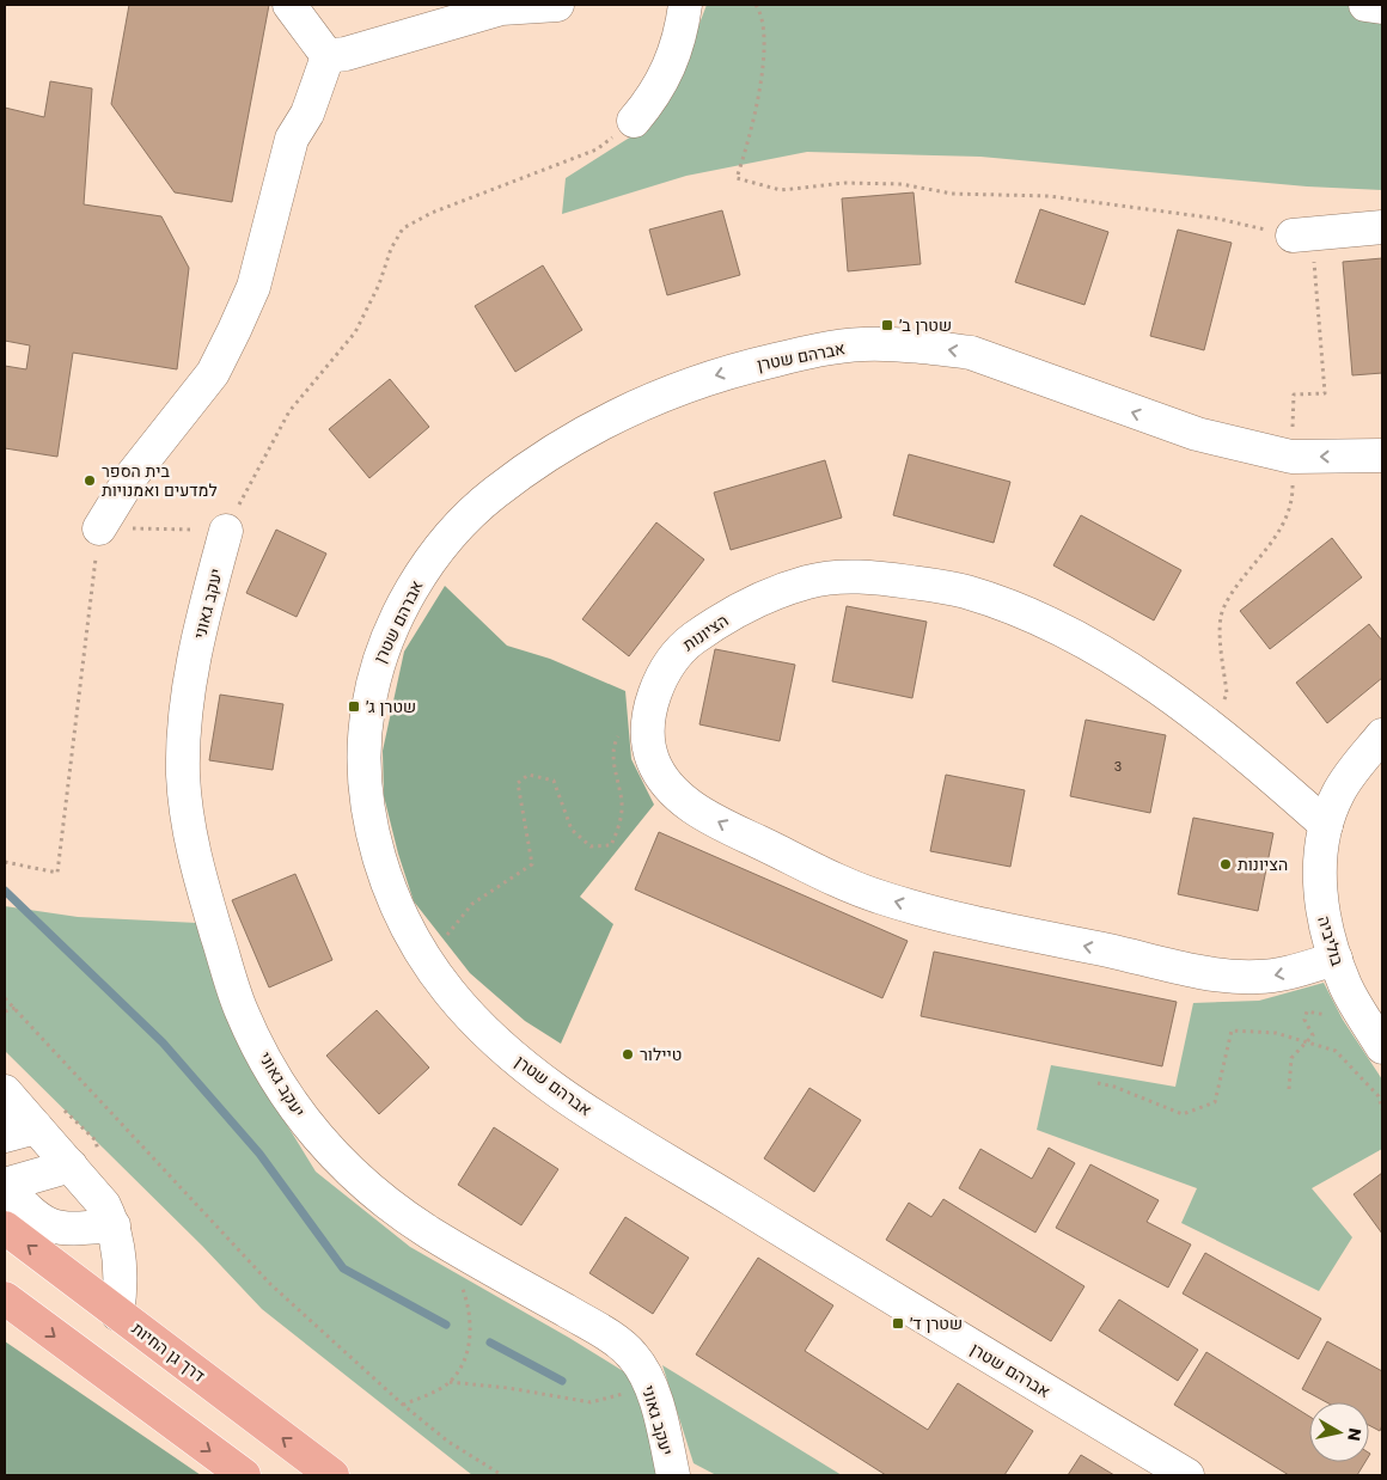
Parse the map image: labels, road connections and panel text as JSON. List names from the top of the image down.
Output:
{
  "streets": {
    "main road": ["דרך גן החיות"],
    "street": [
      "אברהם שטרן",
      "יעקב גאוני",
      "הציונות",
      "בוליביה"
    ]
  },
  "crossings": [
    ["הציונות", "בוליביה"]
  ],
  "one_way": ["הציונות"],
  "places": {
    "transit": ["שטרן ב׳", "שטרן ג׳", "שטרן ד׳"],
    "other": ["בית הספר למדעים ואמנויות", "הציונות", "טיילור"]
  },
  "house_numbers": ["3"],
  "north": "right"
}
